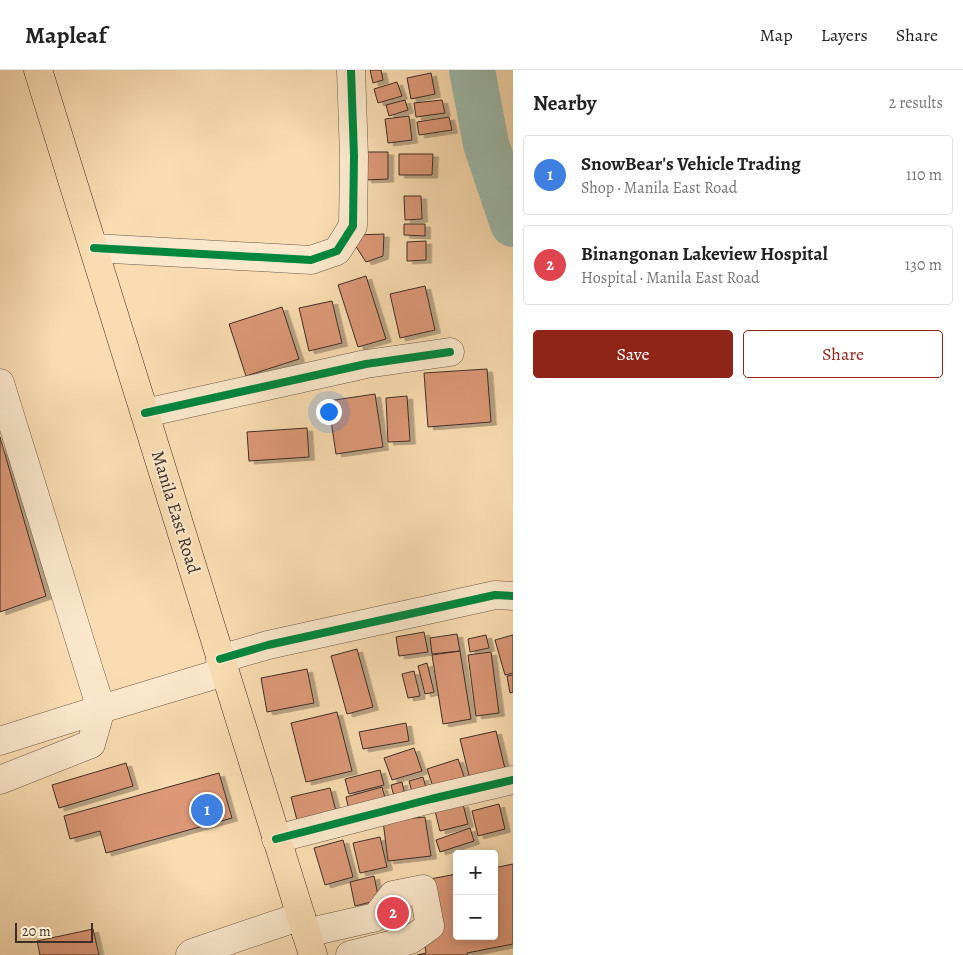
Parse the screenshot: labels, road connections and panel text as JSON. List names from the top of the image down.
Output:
{
  "streets": {
    "main road": ["Manila East Road"]
  },
  "scale_bar": "20 m",
  "page": {
    "header": "Mapleaf",
    "nav": ["Map", "Layers", "Share"],
    "heading": ["Nearby", "2 results"],
    "list": [
      {
        "mark": "1",
        "name": "SnowBear's Vehicle Trading",
        "note": "Shop · Manila East Road",
        "value": "110 m"
      },
      {
        "mark": "2",
        "name": "Binangonan Lakeview Hospital",
        "note": "Hospital · Manila East Road",
        "value": "130 m"
      }
    ],
    "buttons": ["Save", "Share"],
    "pins": ["1", "2"],
    "map_buttons": ["+", "−"],
    "scale": "20 m"
  }
}
